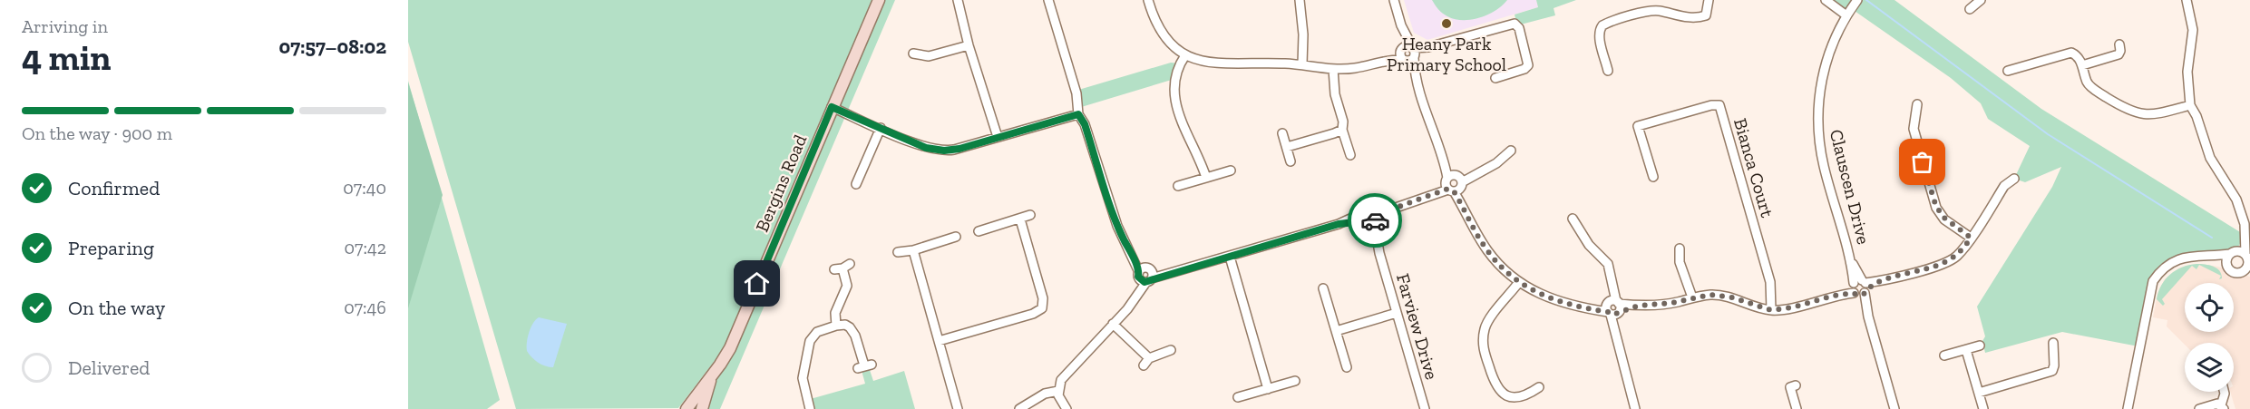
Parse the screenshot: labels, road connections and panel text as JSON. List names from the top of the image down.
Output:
{
  "streets": {
    "main road": ["Bergins Road"],
    "street": ["Bianca Court", "Clauscen Drive", "Farview Drive"]
  },
  "places": ["Heany Park Primary School"],
  "page": {
    "heading": ["4 min", "Arriving in", "07:57–08:02"],
    "bar": "On the way · 900 m",
    "list": [
      ["Confirmed", "07:40"],
      ["Preparing", "07:42"],
      ["On the way", "07:46"],
      "Delivered"
    ]
  }
}
